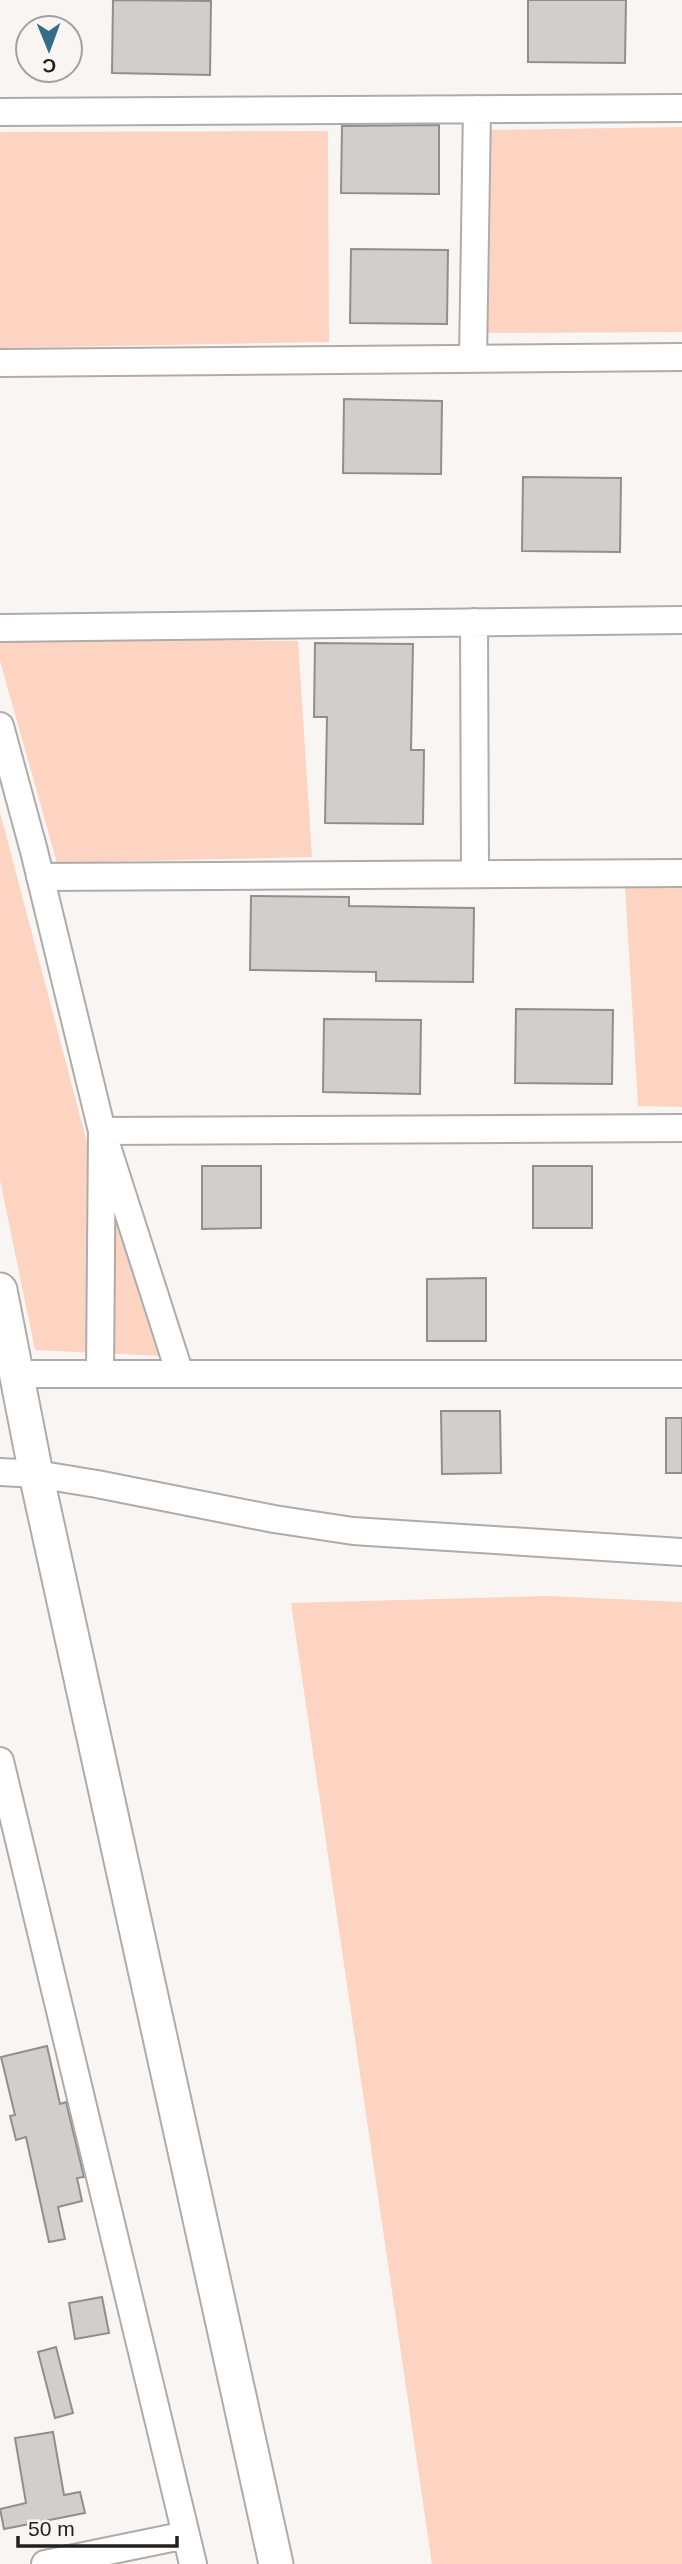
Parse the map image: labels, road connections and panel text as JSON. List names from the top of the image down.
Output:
{
  "scale_bar": "50 m",
  "north": "bottom"
}
